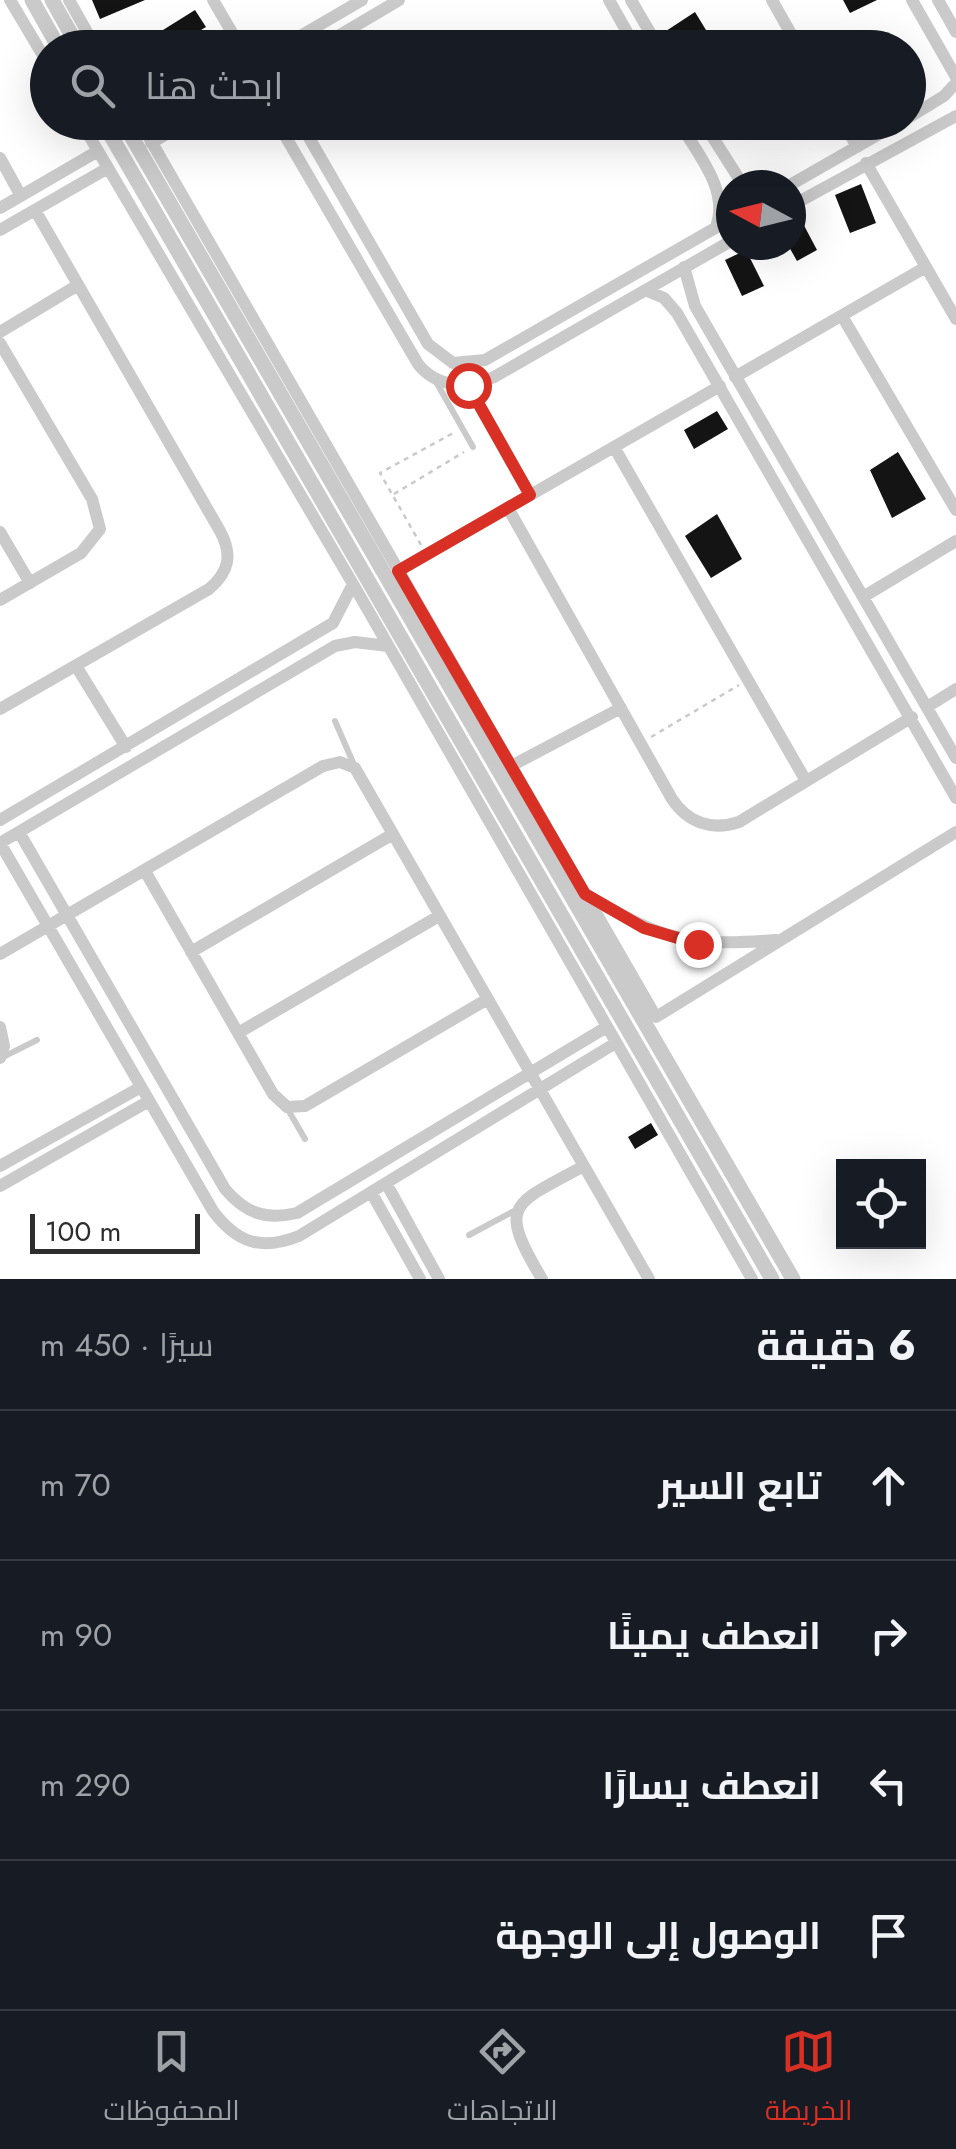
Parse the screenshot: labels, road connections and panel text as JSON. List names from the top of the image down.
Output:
{
  "scale_bar": "100 m",
  "north": "left",
  "page": {
    "search": "ابحث هنا",
    "scale": "100 m",
    "heading": ["6 دقيقة", "سيرًا · 450 m"],
    "list": [
      ["تابع السير", "70 m"],
      ["انعطف يمينًا", "90 m"],
      ["انعطف يسارًا", "290 m"],
      "الوصول إلى الوجهة"
    ],
    "nav": ["الخريطة", "الاتجاهات", "المحفوظات"]
  }
}
